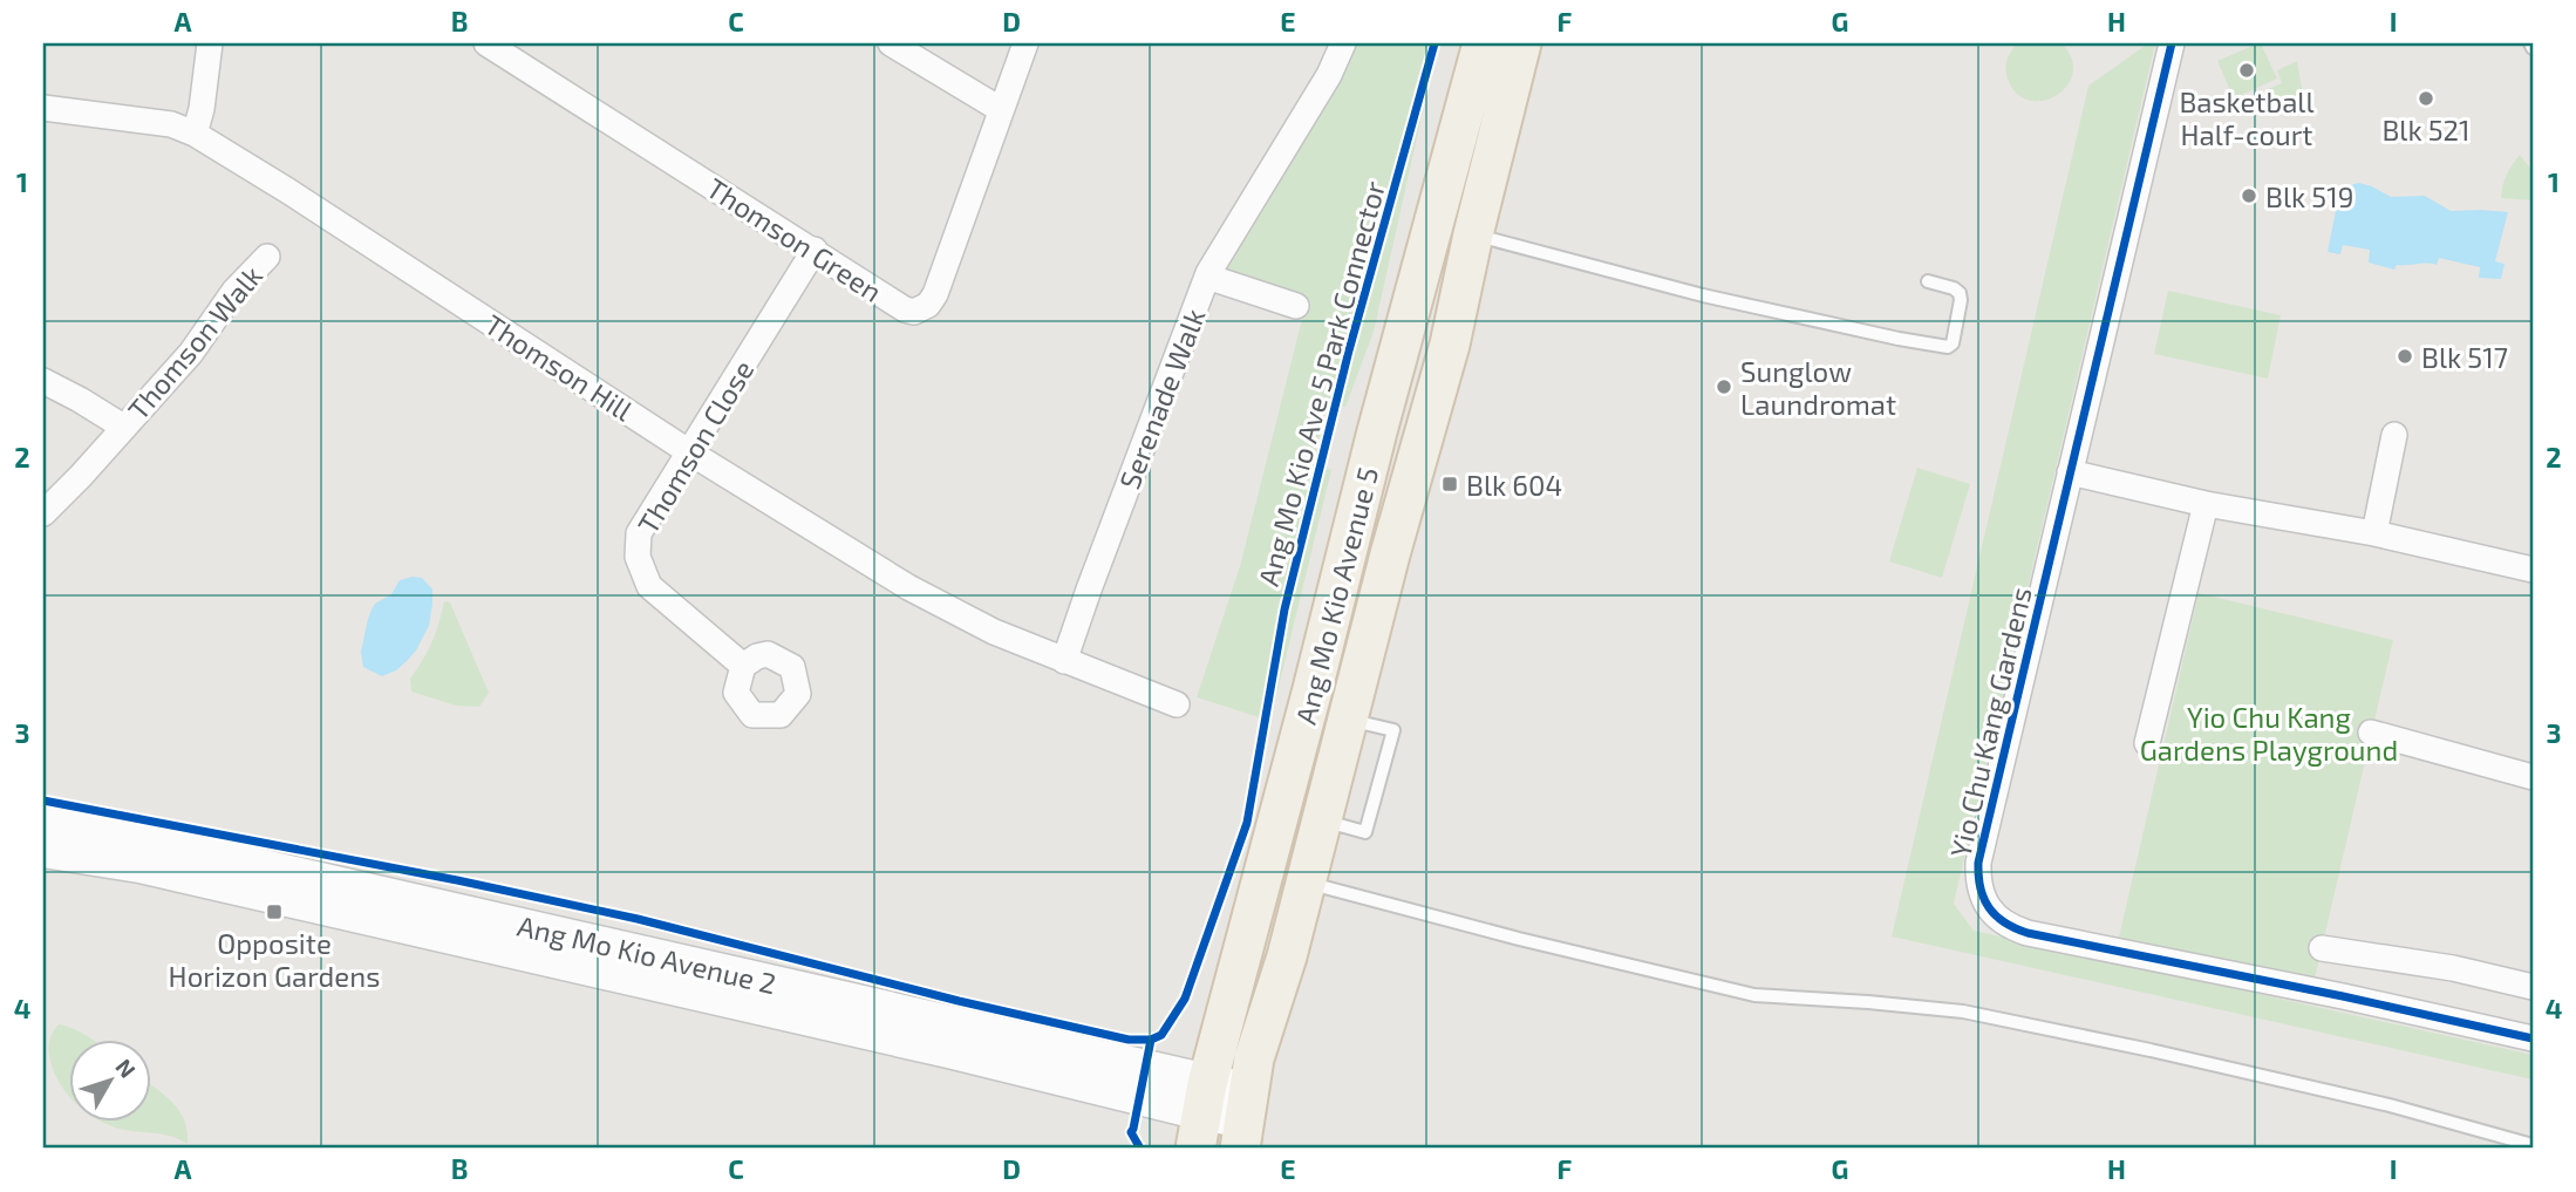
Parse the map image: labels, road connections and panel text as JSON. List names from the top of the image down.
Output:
{
  "streets": {
    "main road": ["Ang Mo Kio Avenue 5", "Ang Mo Kio Avenue 2"],
    "street": [
      "Thomson Green",
      "Thomson Walk",
      "Thomson Hill",
      "Serenade Walk",
      "Thomson Close",
      "Yio Chu Kang Gardens"
    ],
    "cycle path": ["Ang Mo Kio Ave 5 Park Connector"]
  },
  "crossings": [
    ["Thomson Green", "Thomson Close"],
    ["Thomson Hill", "Serenade Walk"],
    ["Thomson Hill", "Thomson Close"],
    ["Ang Mo Kio Avenue 5", "Ang Mo Kio Avenue 2"]
  ],
  "parks": ["Yio Chu Kang Gardens Playground"],
  "places": {
    "other": [
      "Basketball Half-court",
      "Blk 521",
      "Blk 519",
      "Blk 517",
      "Sunglow Laundromat"
    ],
    "transit": ["Blk 604", "Opposite Horizon Gardens"]
  },
  "north": "top right",
  "grid": {
    "columns": [
      "A",
      "B",
      "C",
      "D",
      "E",
      "F",
      "G",
      "H",
      "I"
    ],
    "rows": [
      "1",
      "2",
      "3",
      "4"
    ]
  }
}
